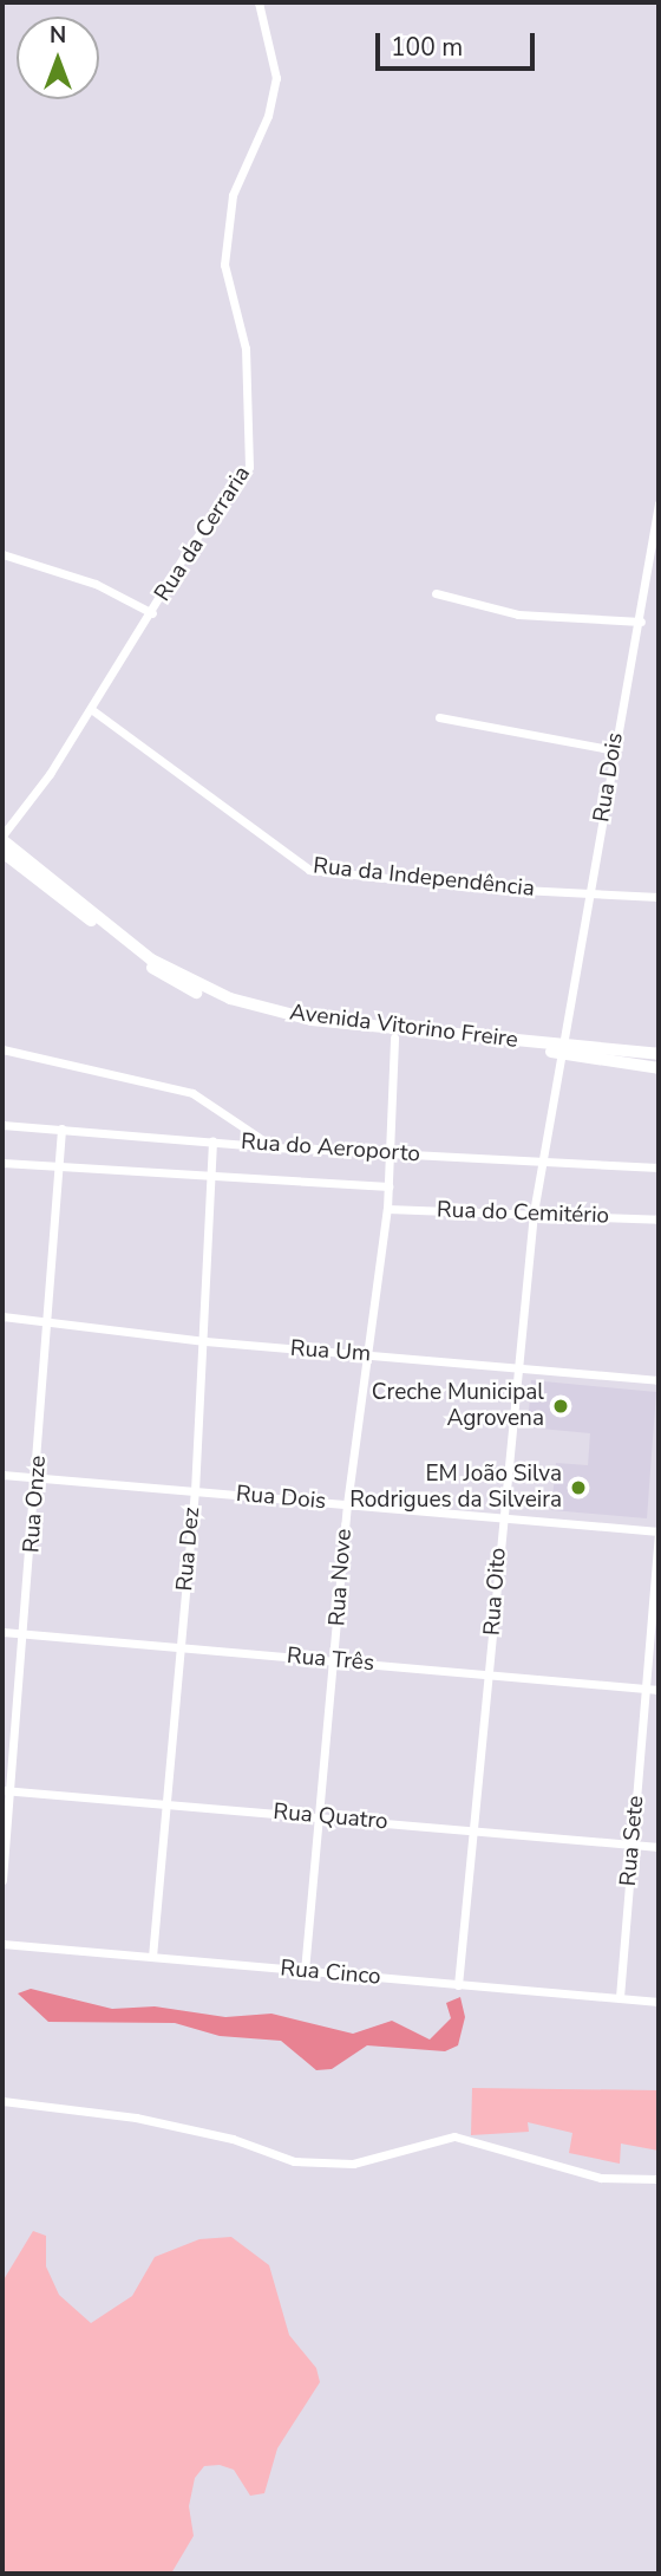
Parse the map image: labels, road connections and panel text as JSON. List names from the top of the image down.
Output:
{
  "streets": {
    "street": [
      "Rua da Cerraria",
      "Rua Dois",
      "Rua da Independência",
      "Avenida Vitorino Freire",
      "Rua do Aeroporto",
      "Rua do Cemitério",
      "Rua Um",
      "Rua Onze",
      "Rua Dez",
      "Rua Nove",
      "Rua Oito",
      "Rua Três",
      "Rua Quatro",
      "Rua Sete",
      "Rua Cinco"
    ]
  },
  "crossings": [
    ["Rua da Cerraria", "Rua da Independência"],
    ["Rua da Cerraria", "Avenida Vitorino Freire"],
    ["Rua Dois", "Rua da Independência"],
    ["Rua Dois", "Avenida Vitorino Freire"],
    ["Rua Dois", "Rua Onze"],
    ["Rua Dois", "Rua Dez"],
    ["Rua Dois", "Rua Nove"],
    ["Rua Dois", "Rua Oito"],
    ["Rua Dois", "Rua Sete"],
    ["Avenida Vitorino Freire", "Rua Nove"],
    ["Avenida Vitorino Freire", "Rua Oito"],
    ["Rua do Aeroporto", "Rua Onze"],
    ["Rua do Aeroporto", "Rua Dez"],
    ["Rua do Aeroporto", "Rua Nove"],
    ["Rua do Aeroporto", "Rua Oito"],
    ["Rua do Cemitério", "Rua Nove"],
    ["Rua do Cemitério", "Rua Oito"],
    ["Rua Um", "Rua Onze"],
    ["Rua Um", "Rua Dez"],
    ["Rua Um", "Rua Nove"],
    ["Rua Um", "Rua Oito"],
    ["Rua Onze", "Rua Três"],
    ["Rua Onze", "Rua Quatro"],
    ["Rua Dez", "Rua Três"],
    ["Rua Dez", "Rua Quatro"],
    ["Rua Dez", "Rua Cinco"],
    ["Rua Nove", "Rua Três"],
    ["Rua Nove", "Rua Quatro"],
    ["Rua Nove", "Rua Cinco"],
    ["Rua Oito", "Rua Três"],
    ["Rua Oito", "Rua Quatro"],
    ["Rua Oito", "Rua Cinco"],
    ["Rua Três", "Rua Sete"],
    ["Rua Quatro", "Rua Sete"],
    ["Rua Sete", "Rua Cinco"]
  ],
  "places": ["Creche Municipal Agrovena", "EM João Silva Rodrigues da Silveira"],
  "scale_bar": "100 m",
  "north": "top"
}
